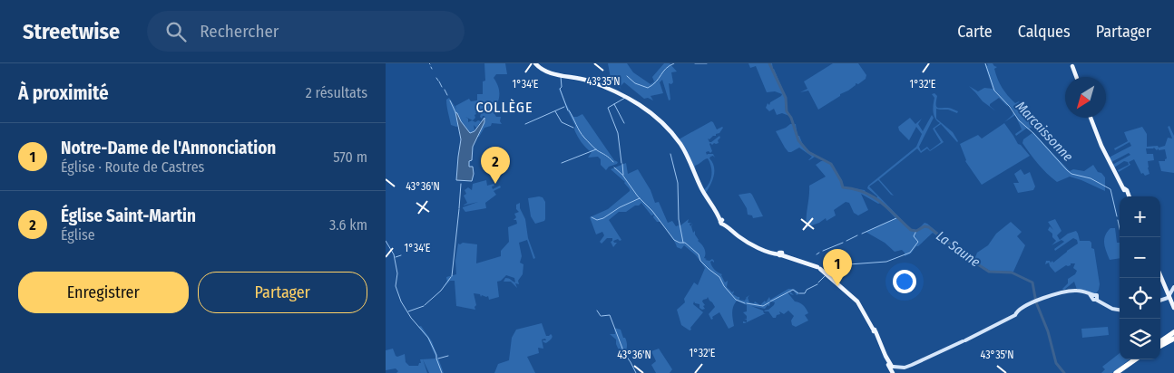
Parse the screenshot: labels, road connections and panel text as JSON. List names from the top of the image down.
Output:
{
  "districts": ["COLLÈGE"],
  "water": ["Marcaissonne", "La Saune"],
  "north": "bottom left",
  "page": {
    "header": "Streetwise",
    "search": "Rechercher",
    "nav": ["Carte", "Calques", "Partager"],
    "heading": ["À proximité", "2 résultats"],
    "list": [
      {
        "mark": "1",
        "name": "Notre-Dame de l'Annonciation",
        "note": "Église · Route de Castres",
        "value": "570 m"
      },
      {
        "mark": "2",
        "name": "Église Saint-Martin",
        "note": "Église",
        "value": "3.6 km"
      }
    ],
    "pins": ["2", "1"],
    "map_buttons": ["+", "−"],
    "buttons": ["Enregistrer", "Partager"]
  },
  "coordinates": [
    "43°35'N",
    "1°34'E",
    "1°32'E",
    "43°36'N"
  ]
}
